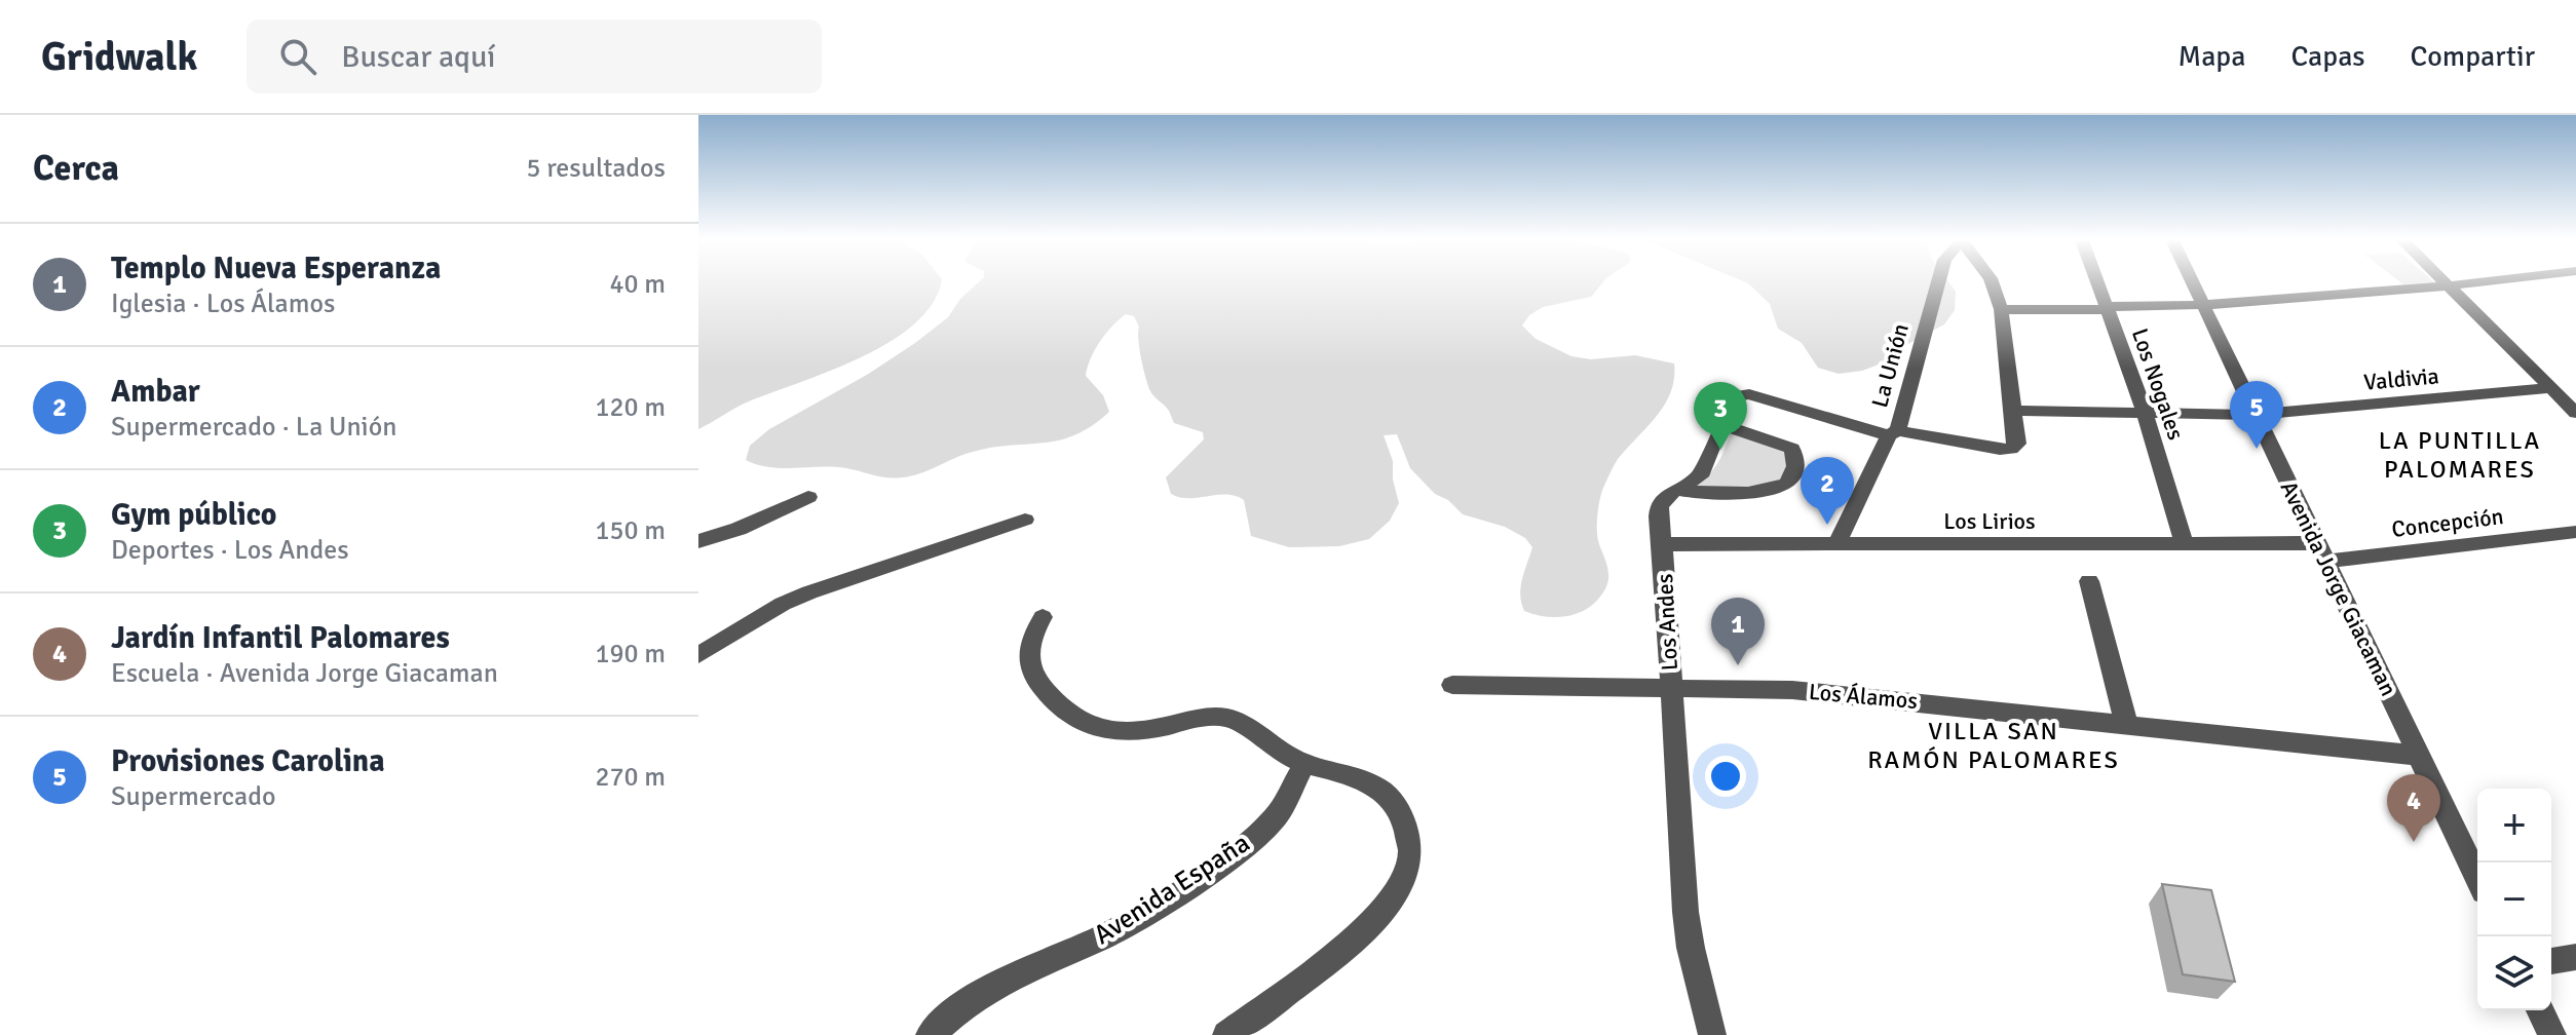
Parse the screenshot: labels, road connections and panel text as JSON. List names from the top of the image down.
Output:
{
  "streets": {
    "street": [
      "La Unión",
      "Valdivia",
      "Los Nogales",
      "Los Lirios",
      "Concepción",
      "Avenida Jorge Giacaman",
      "Los Andes",
      "Los Álamos",
      "Avenida España"
    ]
  },
  "crossings": [
    ["La Unión", "Los Lirios"],
    ["La Unión", "Los Andes"],
    ["Valdivia", "Los Nogales"],
    ["Valdivia", "Avenida Jorge Giacaman"],
    ["Los Nogales", "Los Lirios"],
    ["Los Lirios", "Concepción"],
    ["Los Lirios", "Avenida Jorge Giacaman"],
    ["Los Lirios", "Los Andes"],
    ["Concepción", "Avenida Jorge Giacaman"],
    ["Avenida Jorge Giacaman", "Los Álamos"],
    ["Los Andes", "Los Álamos"]
  ],
  "districts": ["LA PUNTILLA PALOMARES", "VILLA SAN RAMÓN PALOMARES"],
  "page": {
    "header": "Gridwalk",
    "search": "Buscar aquí",
    "nav": ["Mapa", "Capas", "Compartir"],
    "heading": ["Cerca", "5 resultados"],
    "list": [
      {
        "mark": "1",
        "name": "Templo Nueva Esperanza",
        "note": "Iglesia · Los Álamos",
        "value": "40 m"
      },
      {
        "mark": "2",
        "name": "Ambar",
        "note": "Supermercado · La Unión",
        "value": "120 m"
      },
      {
        "mark": "3",
        "name": "Gym público",
        "note": "Deportes · Los Andes",
        "value": "150 m"
      },
      {
        "mark": "4",
        "name": "Jardín Infantil Palomares",
        "note": "Escuela · Avenida Jorge Giacaman",
        "value": "190 m"
      },
      {
        "mark": "5",
        "name": "Provisiones Carolina",
        "note": "Supermercado",
        "value": "270 m"
      }
    ],
    "pins": [
      "5",
      "3",
      "2",
      "1",
      "4"
    ],
    "map_buttons": ["+", "−"]
  }
}
